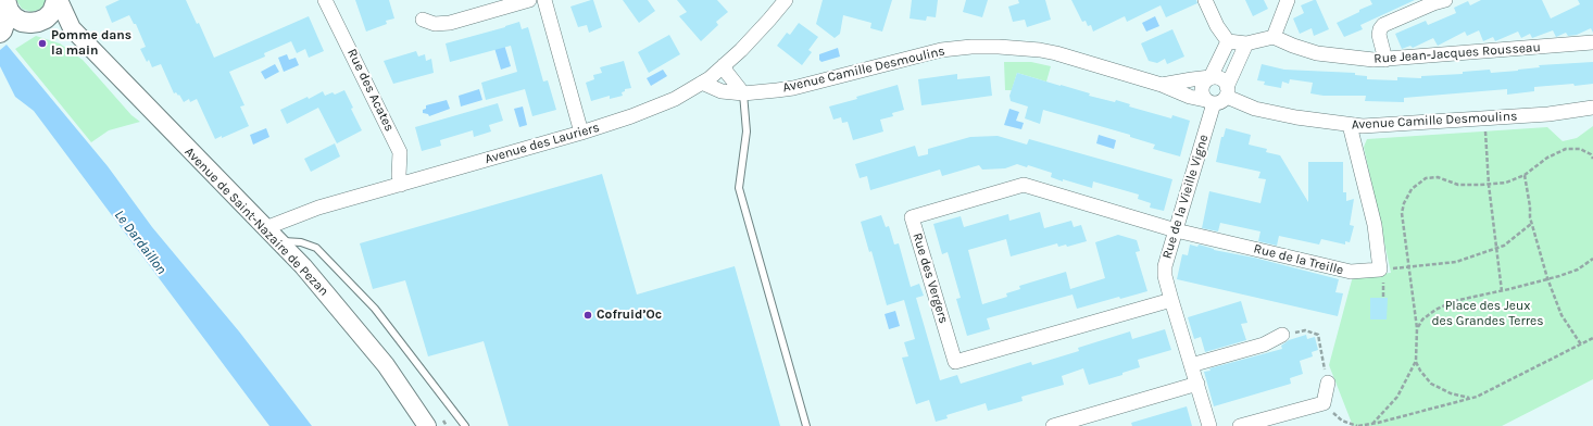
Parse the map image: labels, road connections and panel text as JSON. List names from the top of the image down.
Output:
{
  "streets": {
    "street": [
      "Rue Jean-Jacques Rousseau",
      "Avenue Camille Desmoulins",
      "Rue des Acates",
      "Avenue des Lauriers",
      "Rue de la Vieille Vigne",
      "Avenue de Saint-Nazaire de Pezan",
      "Rue de la Treille",
      "Rue des Vergers"
    ]
  },
  "crossings": [
    ["Avenue Camille Desmoulins", "Avenue des Lauriers"],
    ["Avenue Camille Desmoulins", "Rue de la Vieille Vigne"],
    ["Avenue Camille Desmoulins", "Rue de la Treille"],
    ["Rue des Acates", "Avenue des Lauriers"],
    ["Avenue des Lauriers", "Avenue de Saint-Nazaire de Pezan"],
    ["Rue de la Vieille Vigne", "Rue de la Treille"],
    ["Rue de la Vieille Vigne", "Rue des Vergers"],
    ["Rue de la Treille", "Rue des Vergers"]
  ],
  "water": ["Le Dardaillon"],
  "parks": ["Place des Jeux des Grandes Terres"],
  "places": ["Pomme dans la main", "Cofruid’Oc"]
}
